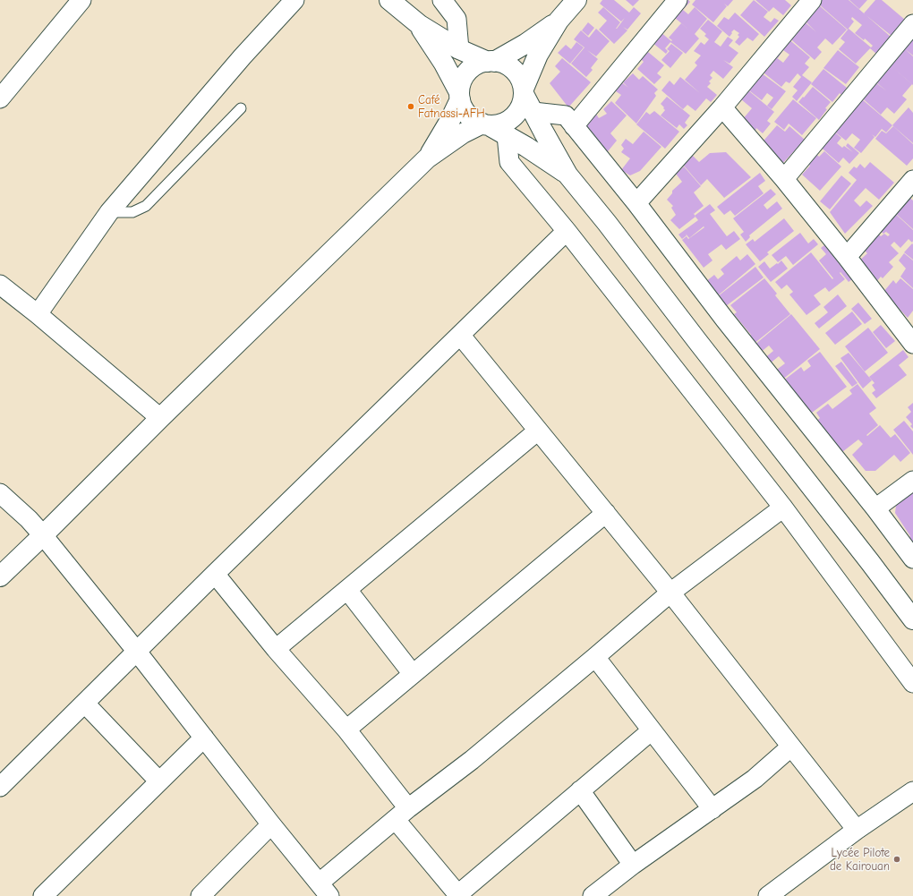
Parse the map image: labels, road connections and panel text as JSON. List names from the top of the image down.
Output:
{
  "places": ["Café Fatnassi-AFH", "Lycée Pilote de Kairouan"]
}
